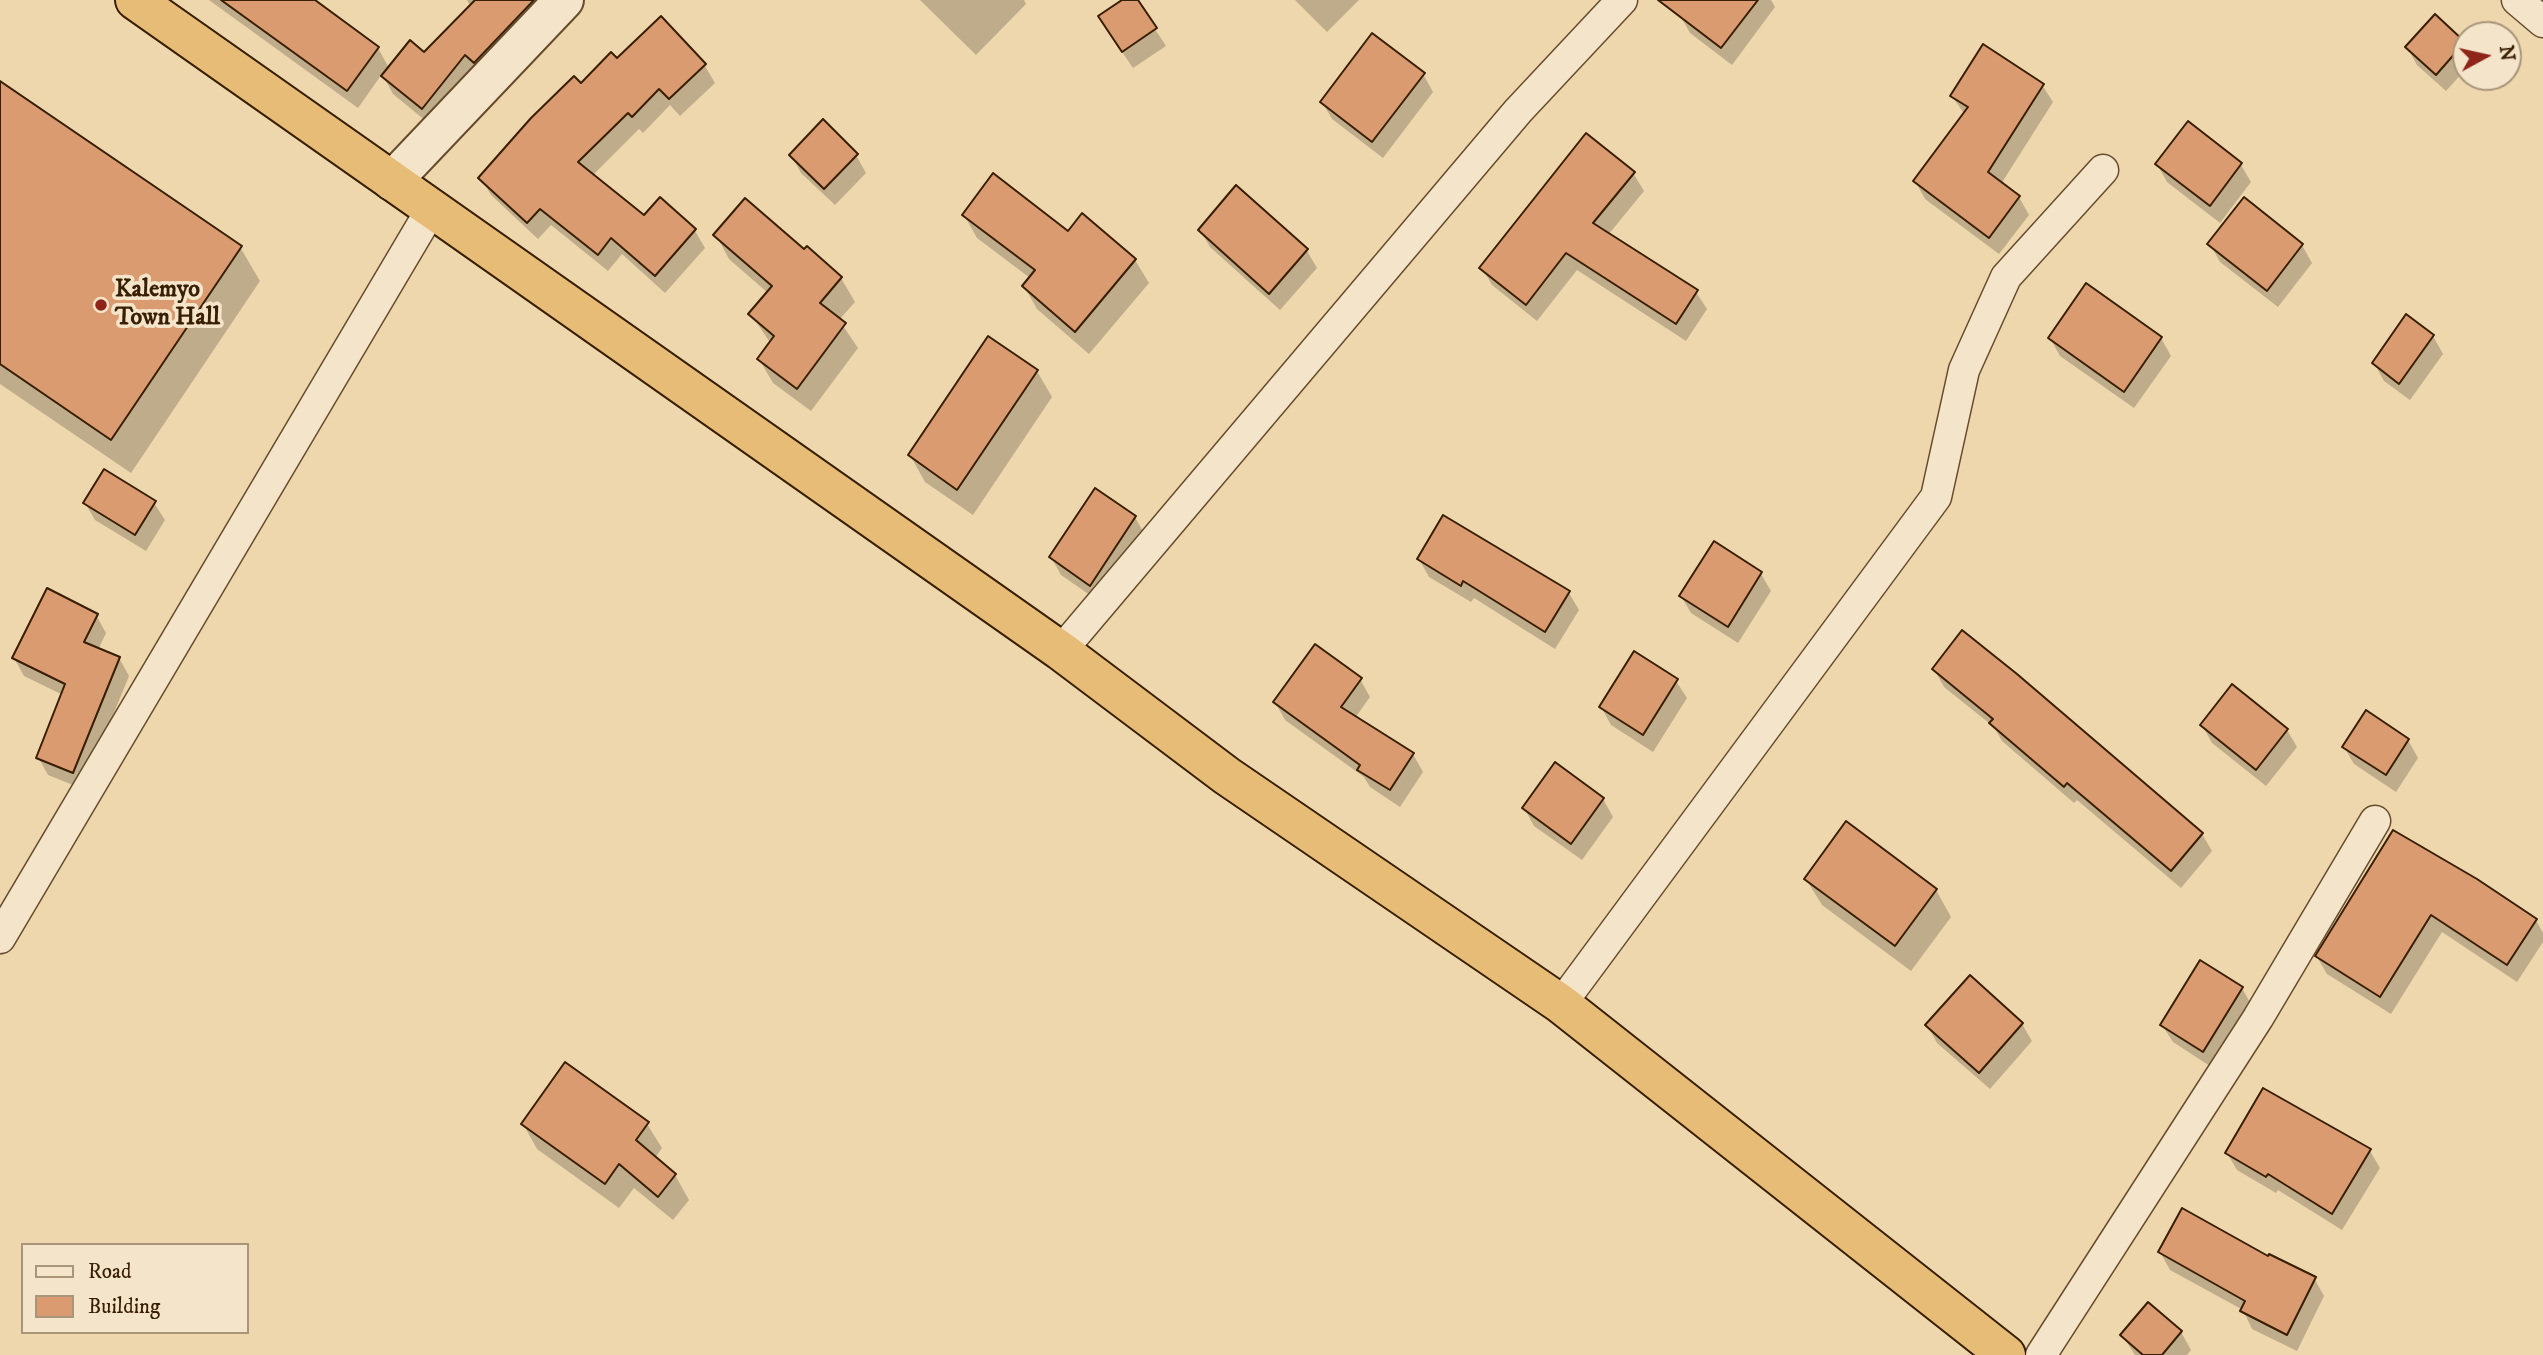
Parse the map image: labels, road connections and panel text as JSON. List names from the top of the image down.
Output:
{
  "places": ["Kalemyo Town Hall"],
  "legend": ["Road", "Building"],
  "north": "right"
}
